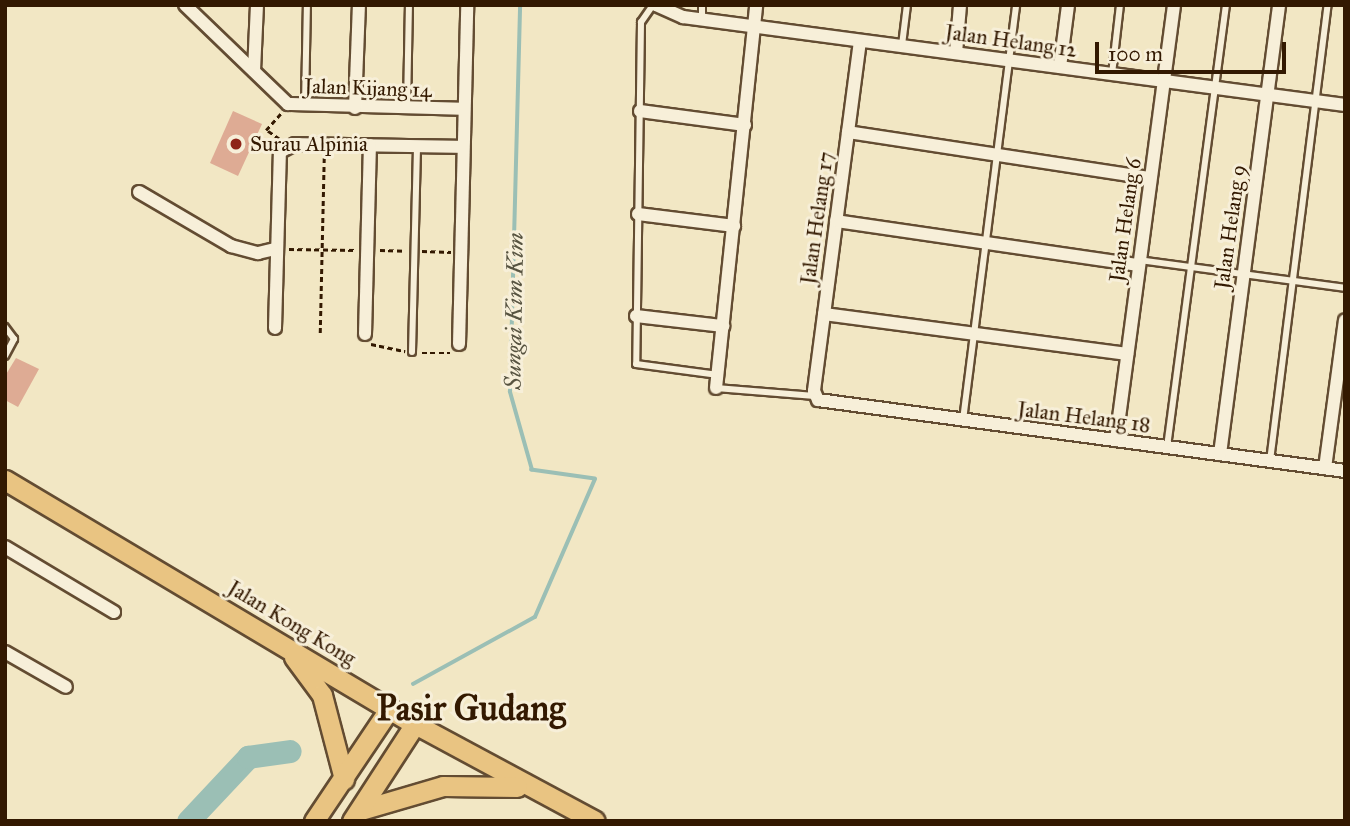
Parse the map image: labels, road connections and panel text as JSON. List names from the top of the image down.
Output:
{
  "streets": {
    "main road": ["Jalan Kong Kong"],
    "street": [
      "Jalan Helang 12",
      "Jalan Kijang 14",
      "Jalan Helang 17",
      "Jalan Helang 6",
      "Jalan Helang 9",
      "Jalan Helang 18"
    ]
  },
  "crossings": [
    ["Jalan Helang 12", "Jalan Helang 17"],
    ["Jalan Helang 12", "Jalan Helang 6"],
    ["Jalan Helang 12", "Jalan Helang 9"],
    ["Jalan Helang 17", "Jalan Helang 18"],
    ["Jalan Helang 6", "Jalan Helang 18"],
    ["Jalan Helang 9", "Jalan Helang 18"]
  ],
  "districts": ["Pasir Gudang"],
  "water": ["Sungai Kim Kim"],
  "places": ["Surau Alpinia"],
  "scale_bar": "100 m"
}
